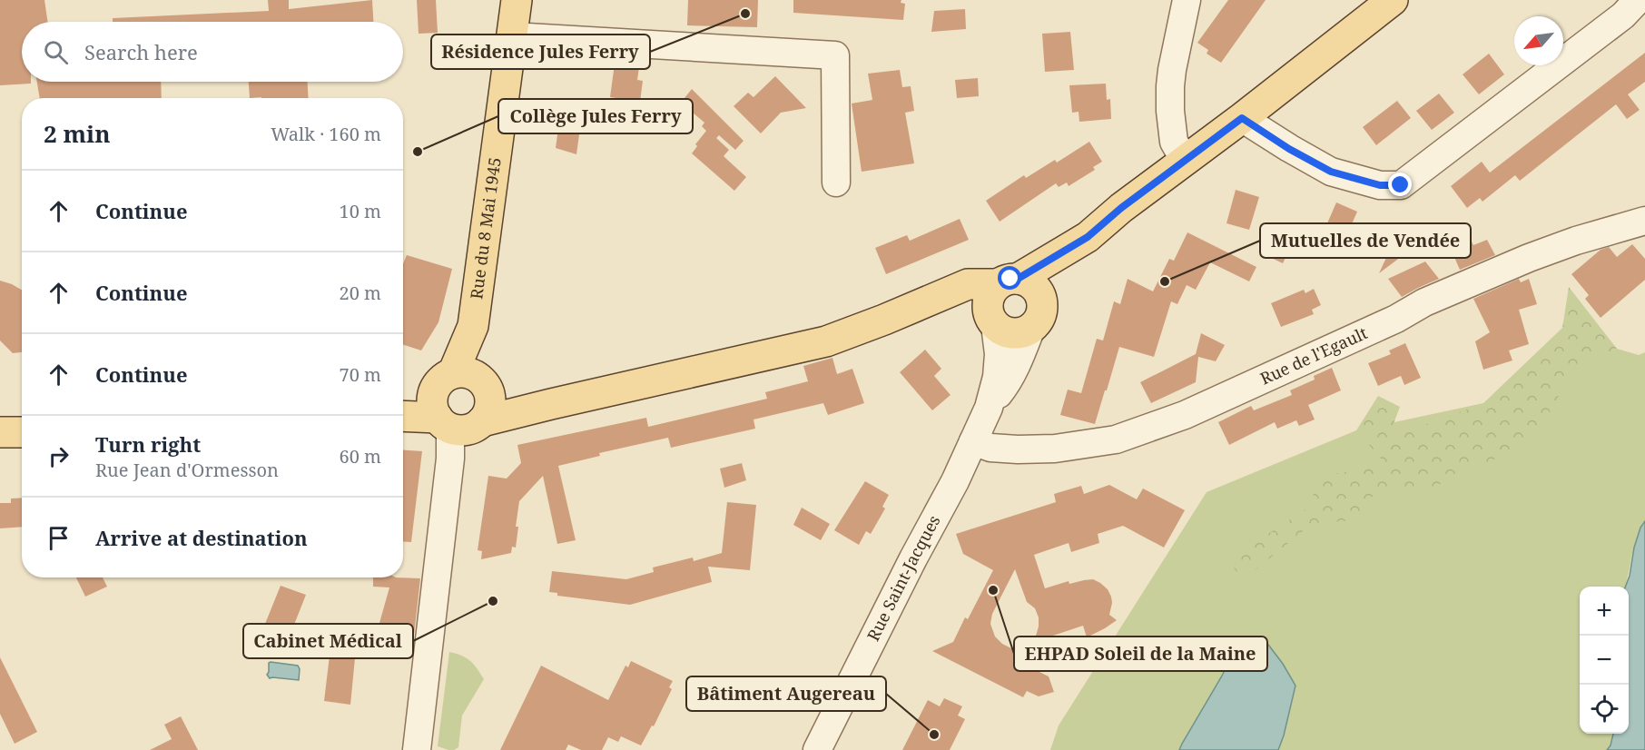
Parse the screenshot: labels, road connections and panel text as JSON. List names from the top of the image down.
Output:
{
  "streets": {
    "main road": ["Rue du 8 Mai 1945"],
    "street": ["Rue de l'Egault", "Rue Saint-Jacques"]
  },
  "crossings": [
    ["Rue de l'Egault", "Rue Saint-Jacques"]
  ],
  "places": [
    "Résidence Jules Ferry",
    "Collège Jules Ferry",
    "Mutuelles de Vendée",
    "EHPAD Soleil de la Maine",
    "Cabinet Médical",
    "Bâtiment Augereau"
  ],
  "north": "bottom left",
  "page": {
    "search": "Search here",
    "heading": ["2 min", "Walk · 160 m"],
    "list": [
      ["Continue", "10 m"],
      ["Continue", "20 m"],
      ["Continue", "70 m"],
      ["Turn right", "Rue Jean d'Ormesson", "60 m"],
      "Arrive at destination"
    ],
    "map_buttons": ["+", "−"]
  }
}
